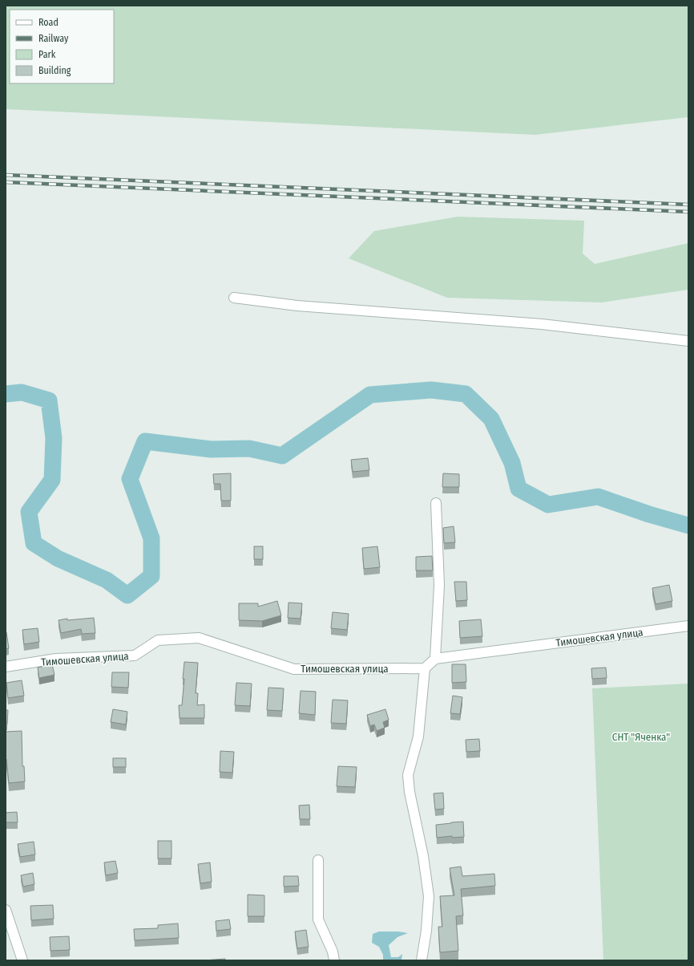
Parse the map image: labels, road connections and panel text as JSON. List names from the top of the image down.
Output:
{
  "streets": {
    "street": ["Тимошевская улица"]
  },
  "parks": ["СНТ \"Яченка\""],
  "legend": [
    "Road",
    "Railway",
    "Park",
    "Building"
  ]
}
